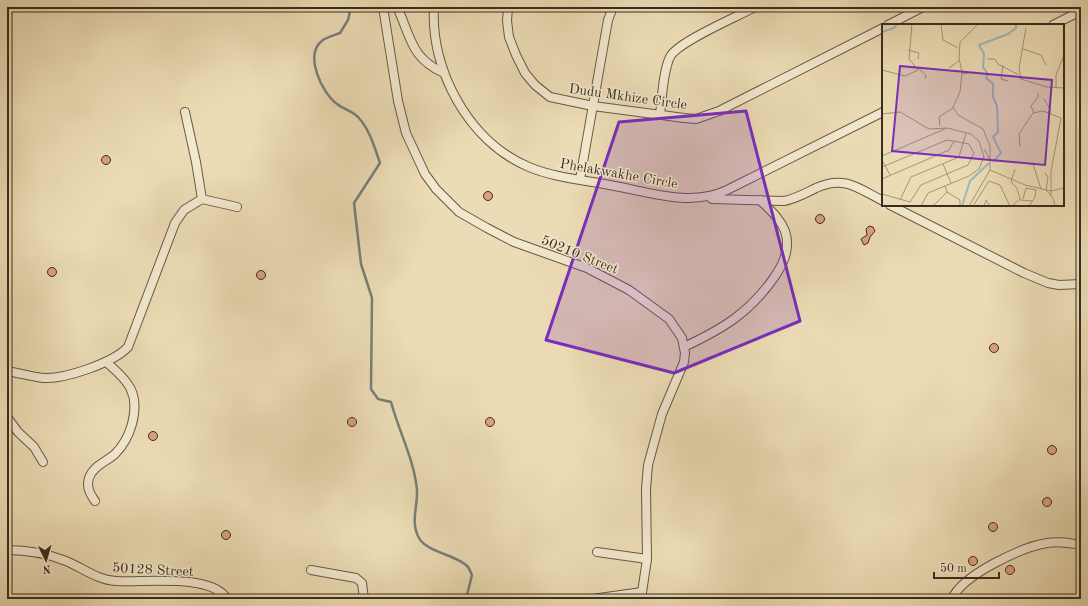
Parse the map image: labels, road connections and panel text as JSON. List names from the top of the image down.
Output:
{
  "streets": {
    "street": [
      "Dudu Mkhize Circle",
      "Phelakwakhe Circle",
      "50210 Street",
      "50128 Street"
    ]
  },
  "scale_bar": "50 m",
  "north": "bottom"
}
